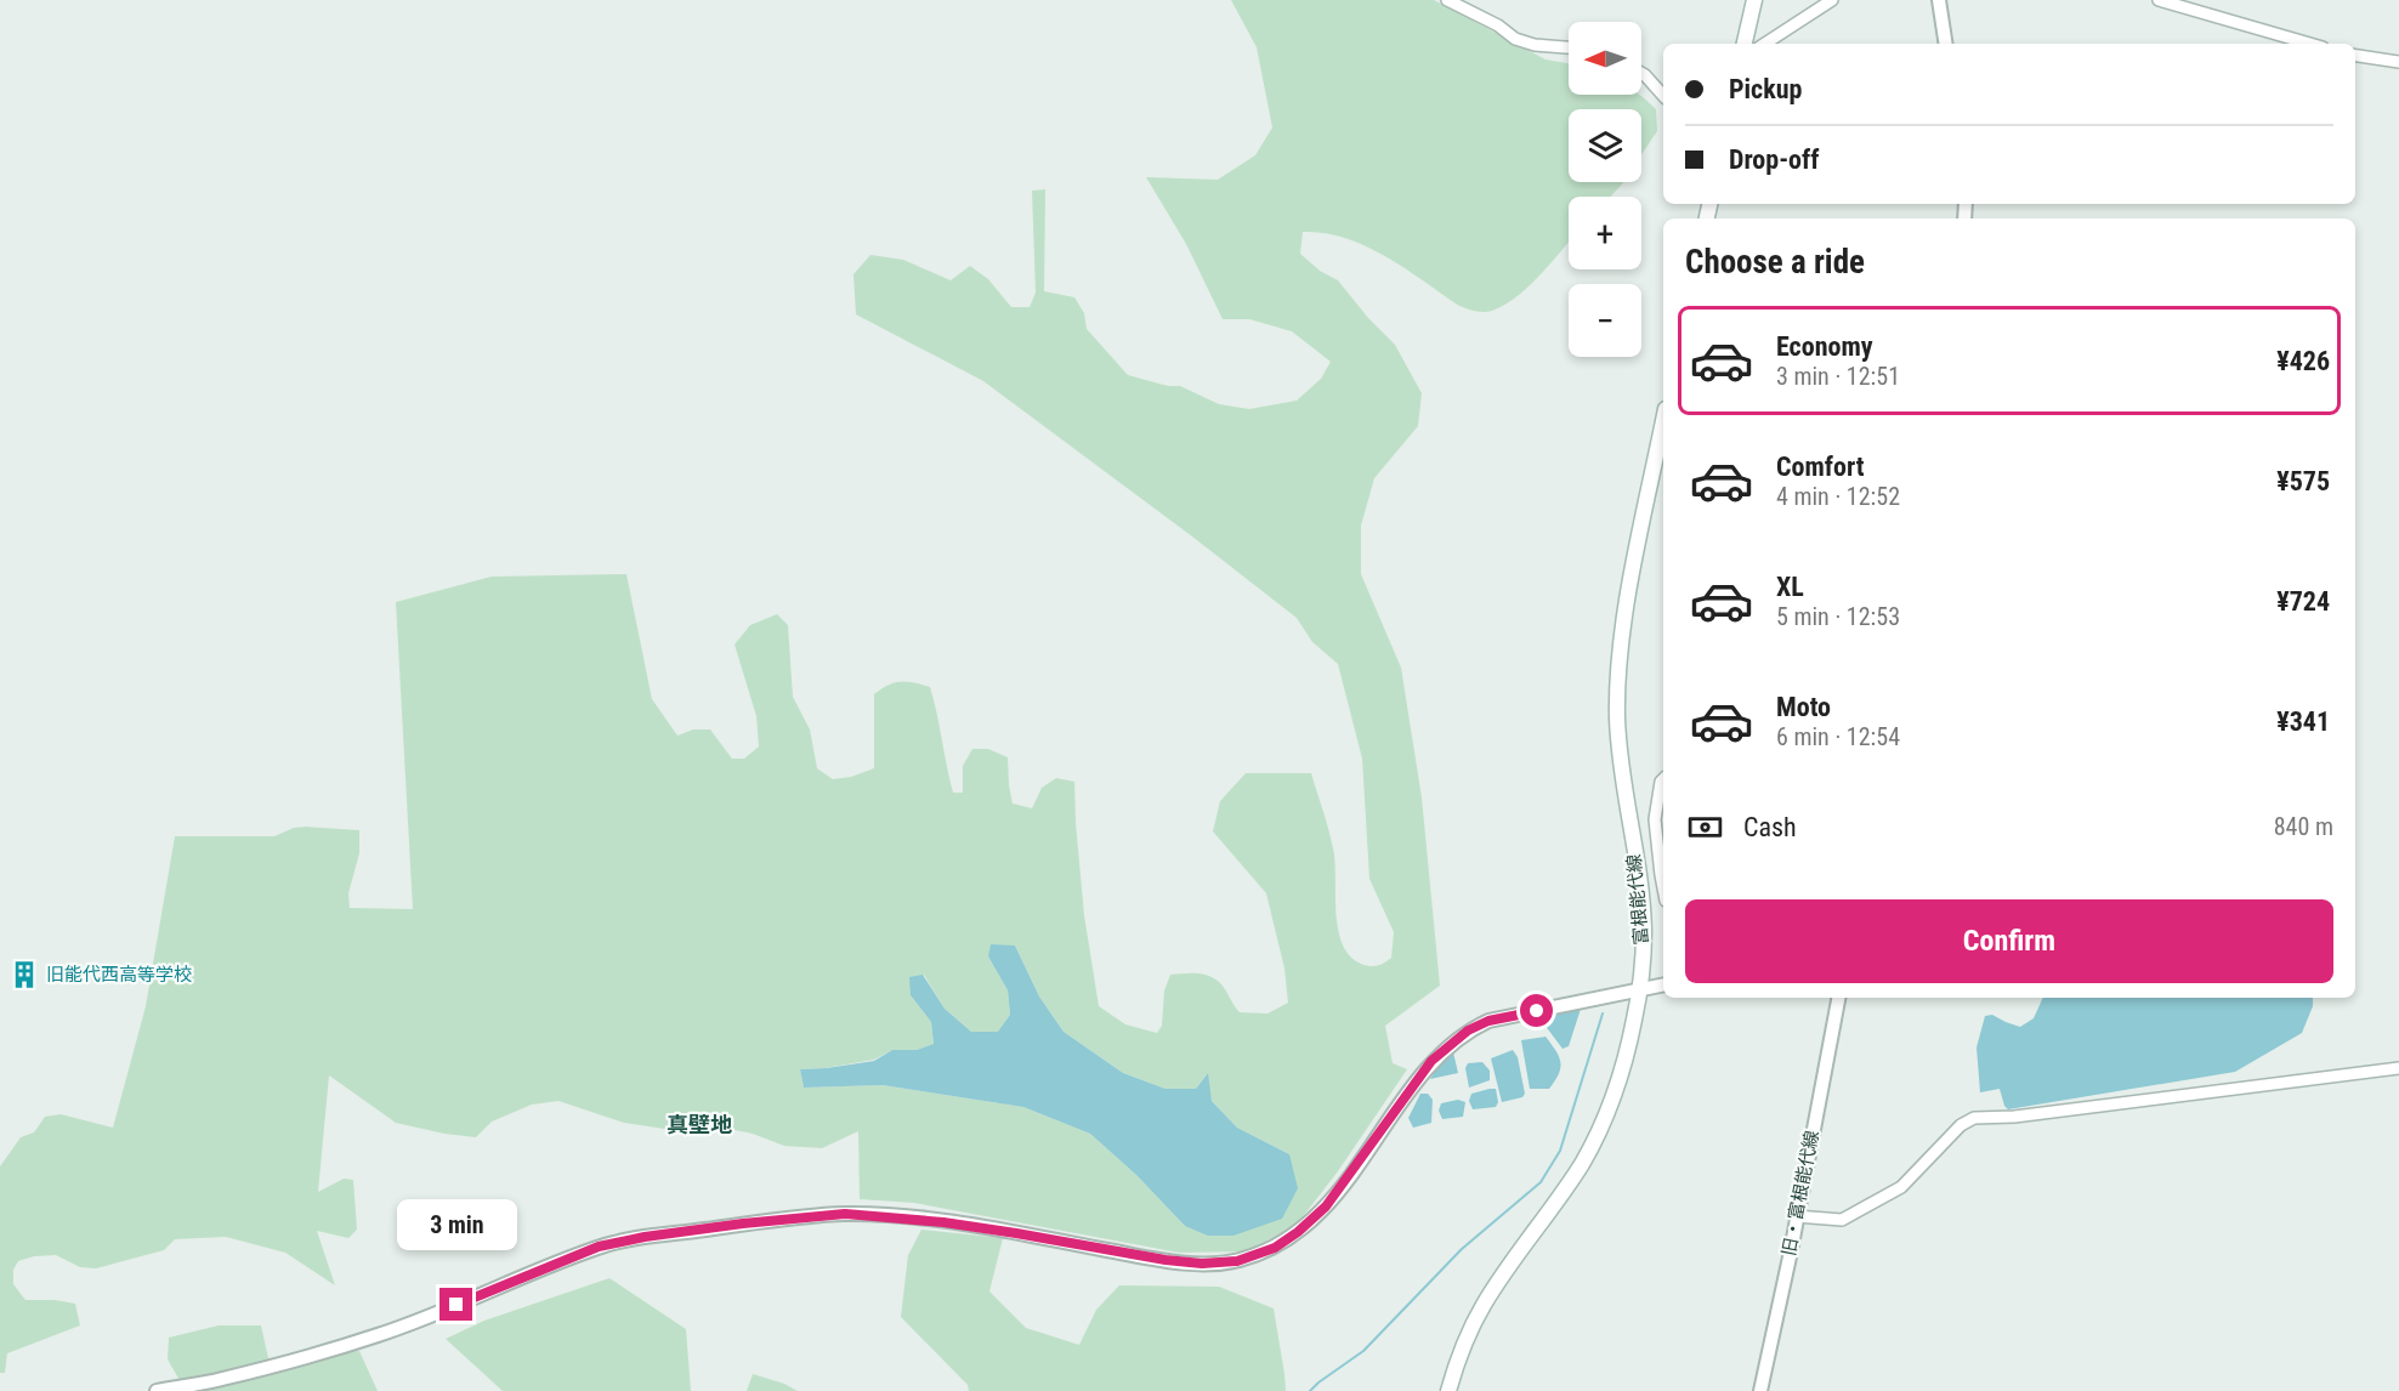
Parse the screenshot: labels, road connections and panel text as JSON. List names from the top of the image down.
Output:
{
  "streets": {
    "main road": ["富根能代線"],
    "street": ["旧・富根能代線"]
  },
  "districts": ["真壁地"],
  "places": {
    "building": ["旧能代西高等学校"]
  },
  "north": "left",
  "page": {
    "map_buttons": ["+", "−"],
    "banner": ["Pickup", "Drop-off"],
    "heading": "Choose a ride",
    "list": [
      {
        "name": "Economy",
        "note": "3 min · 12:51",
        "value": "¥426"
      },
      {
        "name": "Comfort",
        "note": "4 min · 12:52",
        "value": "¥575"
      },
      {
        "name": "XL",
        "note": "5 min · 12:53",
        "value": "¥724"
      },
      {
        "name": "Moto",
        "note": "6 min · 12:54",
        "value": "¥341"
      }
    ],
    "pay": ["Cash", "840 m"],
    "buttons": "Confirm",
    "bubble": "3 min"
  }
}
